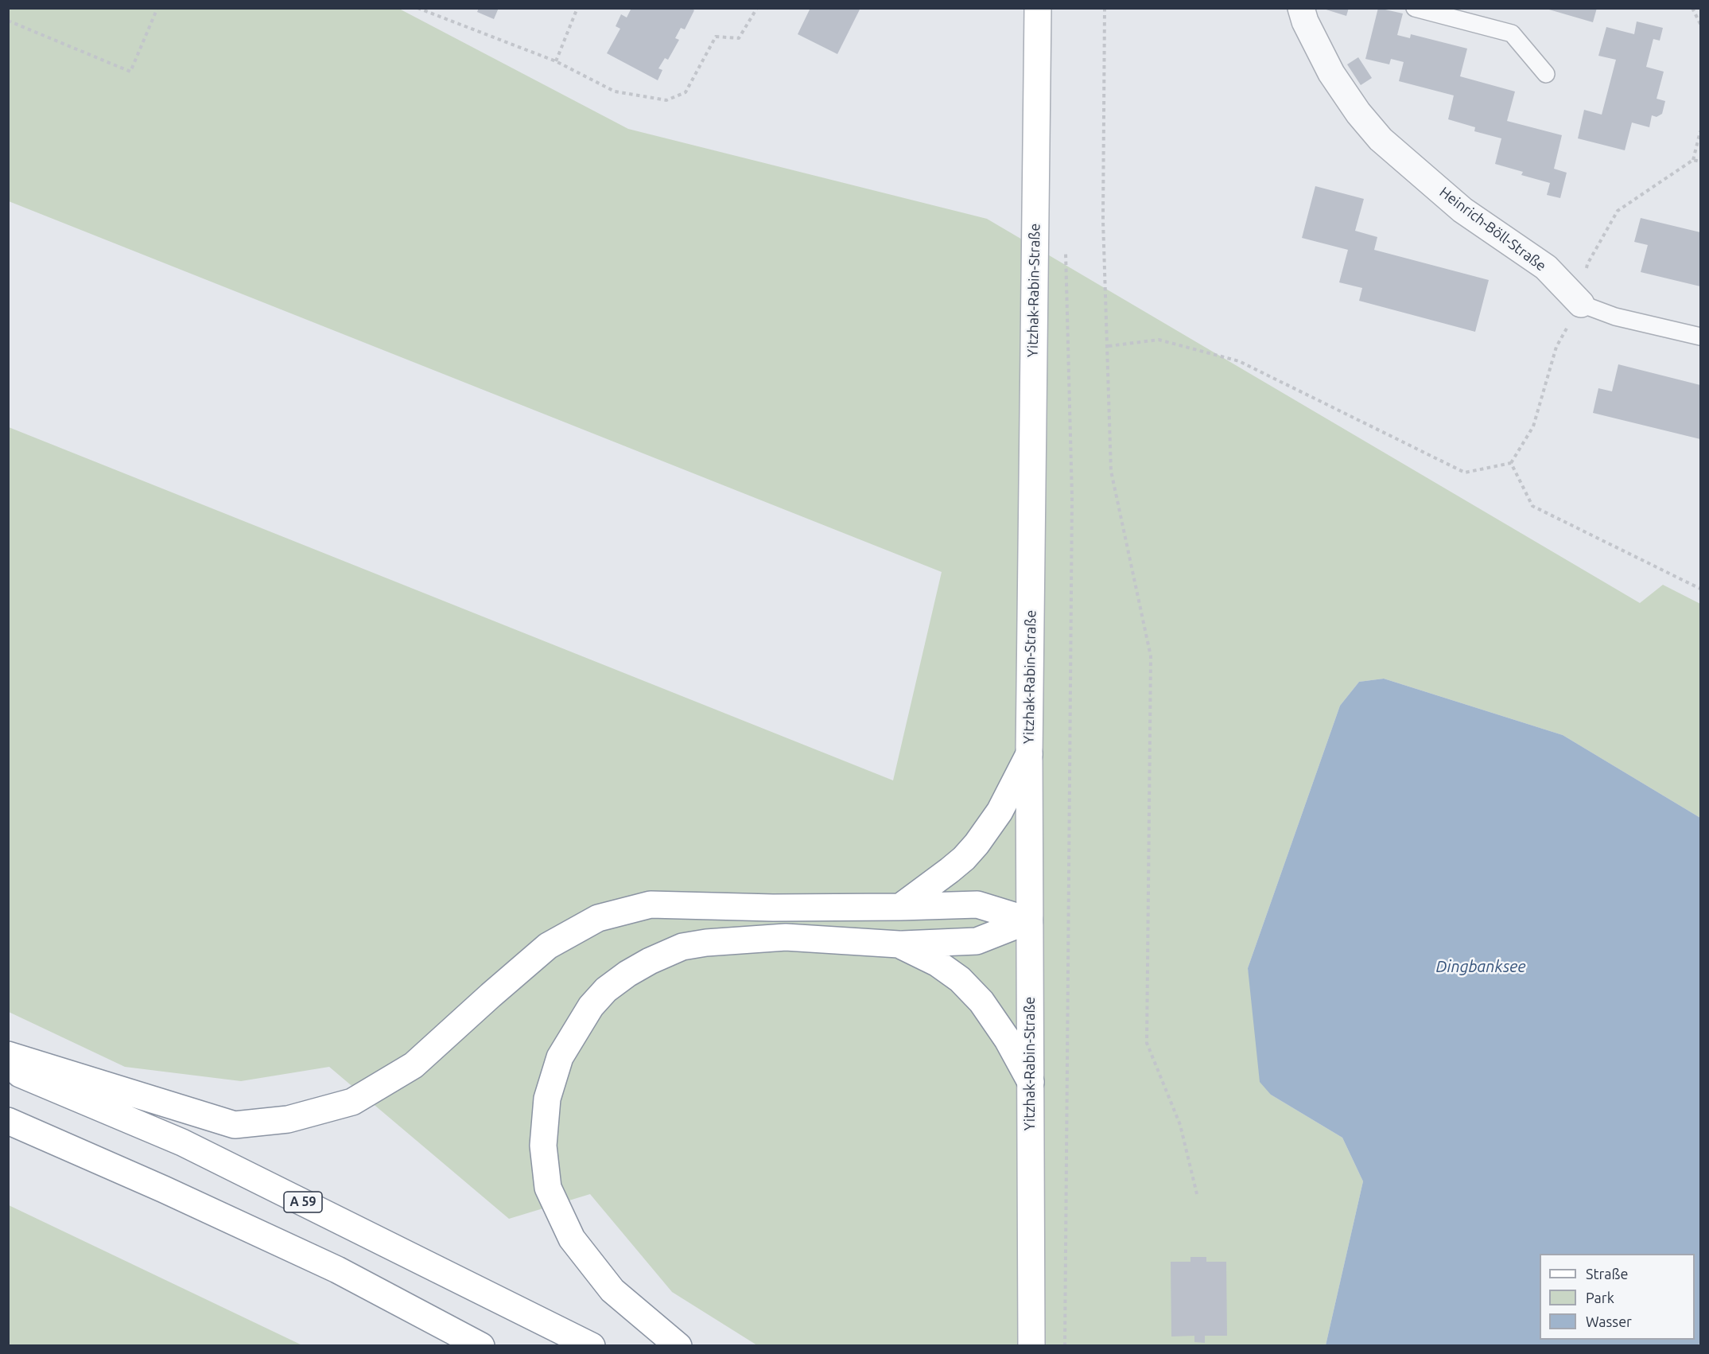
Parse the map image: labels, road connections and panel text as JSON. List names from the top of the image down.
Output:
{
  "streets": {
    "main road": ["Yitzhak-Rabin-Straße", "A 59"],
    "street": ["Heinrich-Böll-Straße"]
  },
  "water": ["Dingbanksee"],
  "legend": ["Straße", "Park", "Wasser"]
}
